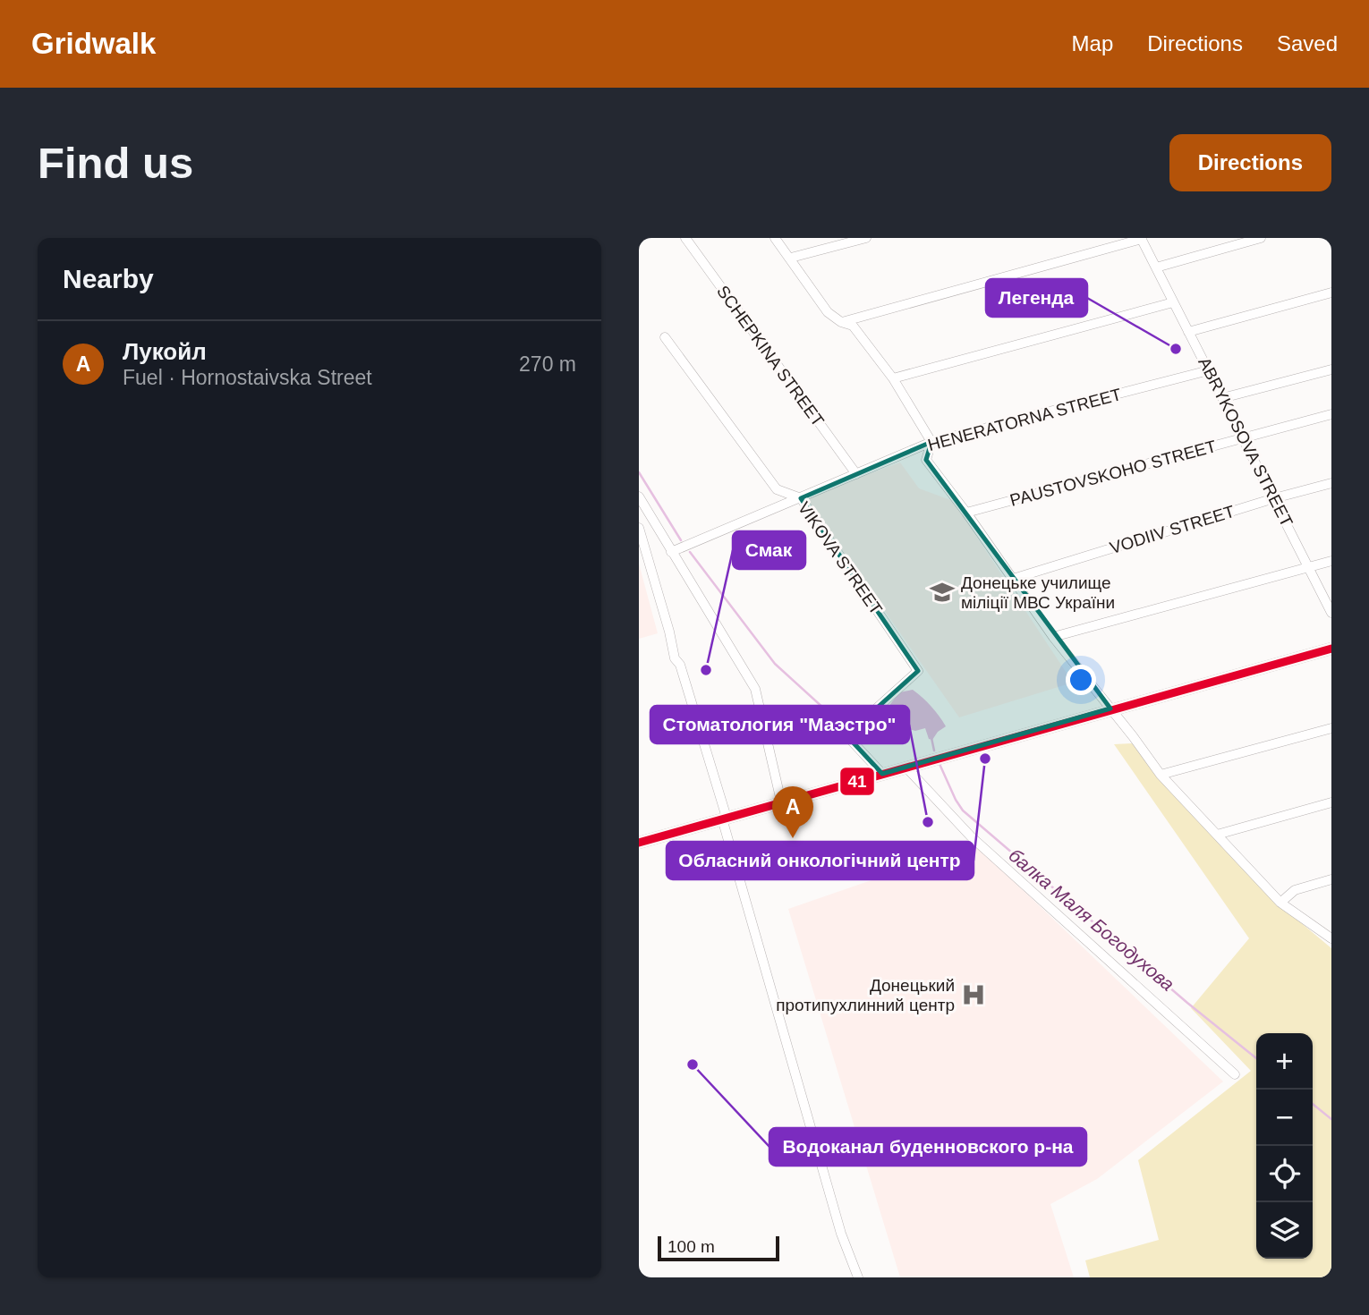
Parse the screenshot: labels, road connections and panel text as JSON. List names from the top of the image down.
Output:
{
  "streets": {
    "street": [
      "SCHEPKINA STREET",
      "HENERATORNA STREET",
      "ABRYKOSOVA STREET",
      "PAUSTOVSKOHO STREET",
      "VODIIV STREET",
      "VIKOVA STREET"
    ]
  },
  "crossings": [
    ["SCHEPKINA STREET", "HENERATORNA STREET"],
    ["HENERATORNA STREET", "ABRYKOSOVA STREET"],
    ["HENERATORNA STREET", "VIKOVA STREET"],
    ["ABRYKOSOVA STREET", "PAUSTOVSKOHO STREET"],
    ["ABRYKOSOVA STREET", "VODIIV STREET"]
  ],
  "water": ["балка Маля Богодухова"],
  "places": {
    "other": [
      "Легенда",
      "Смак",
      "Обласний онкологічний центр",
      "Стоматология \"Маэстро\"",
      "Водоканал буденновского р-на"
    ],
    "school or university": ["Донецьке училище міліції МВС України"],
    "hospital": ["Донецький протипухлинний центр"]
  },
  "lines": ["transit line 41"],
  "scale_bar": "100 m",
  "page": {
    "header": "Gridwalk",
    "nav": ["Map", "Directions", "Saved"],
    "buttons": "Directions",
    "title": "Find us",
    "heading": "Nearby",
    "list": [
      {
        "mark": "A",
        "name": "Лукойл",
        "note": "Fuel · Hornostaivska Street",
        "value": "270 m"
      }
    ],
    "pins": "A",
    "map_buttons": ["+", "−"],
    "scale": "100 m"
  }
}
